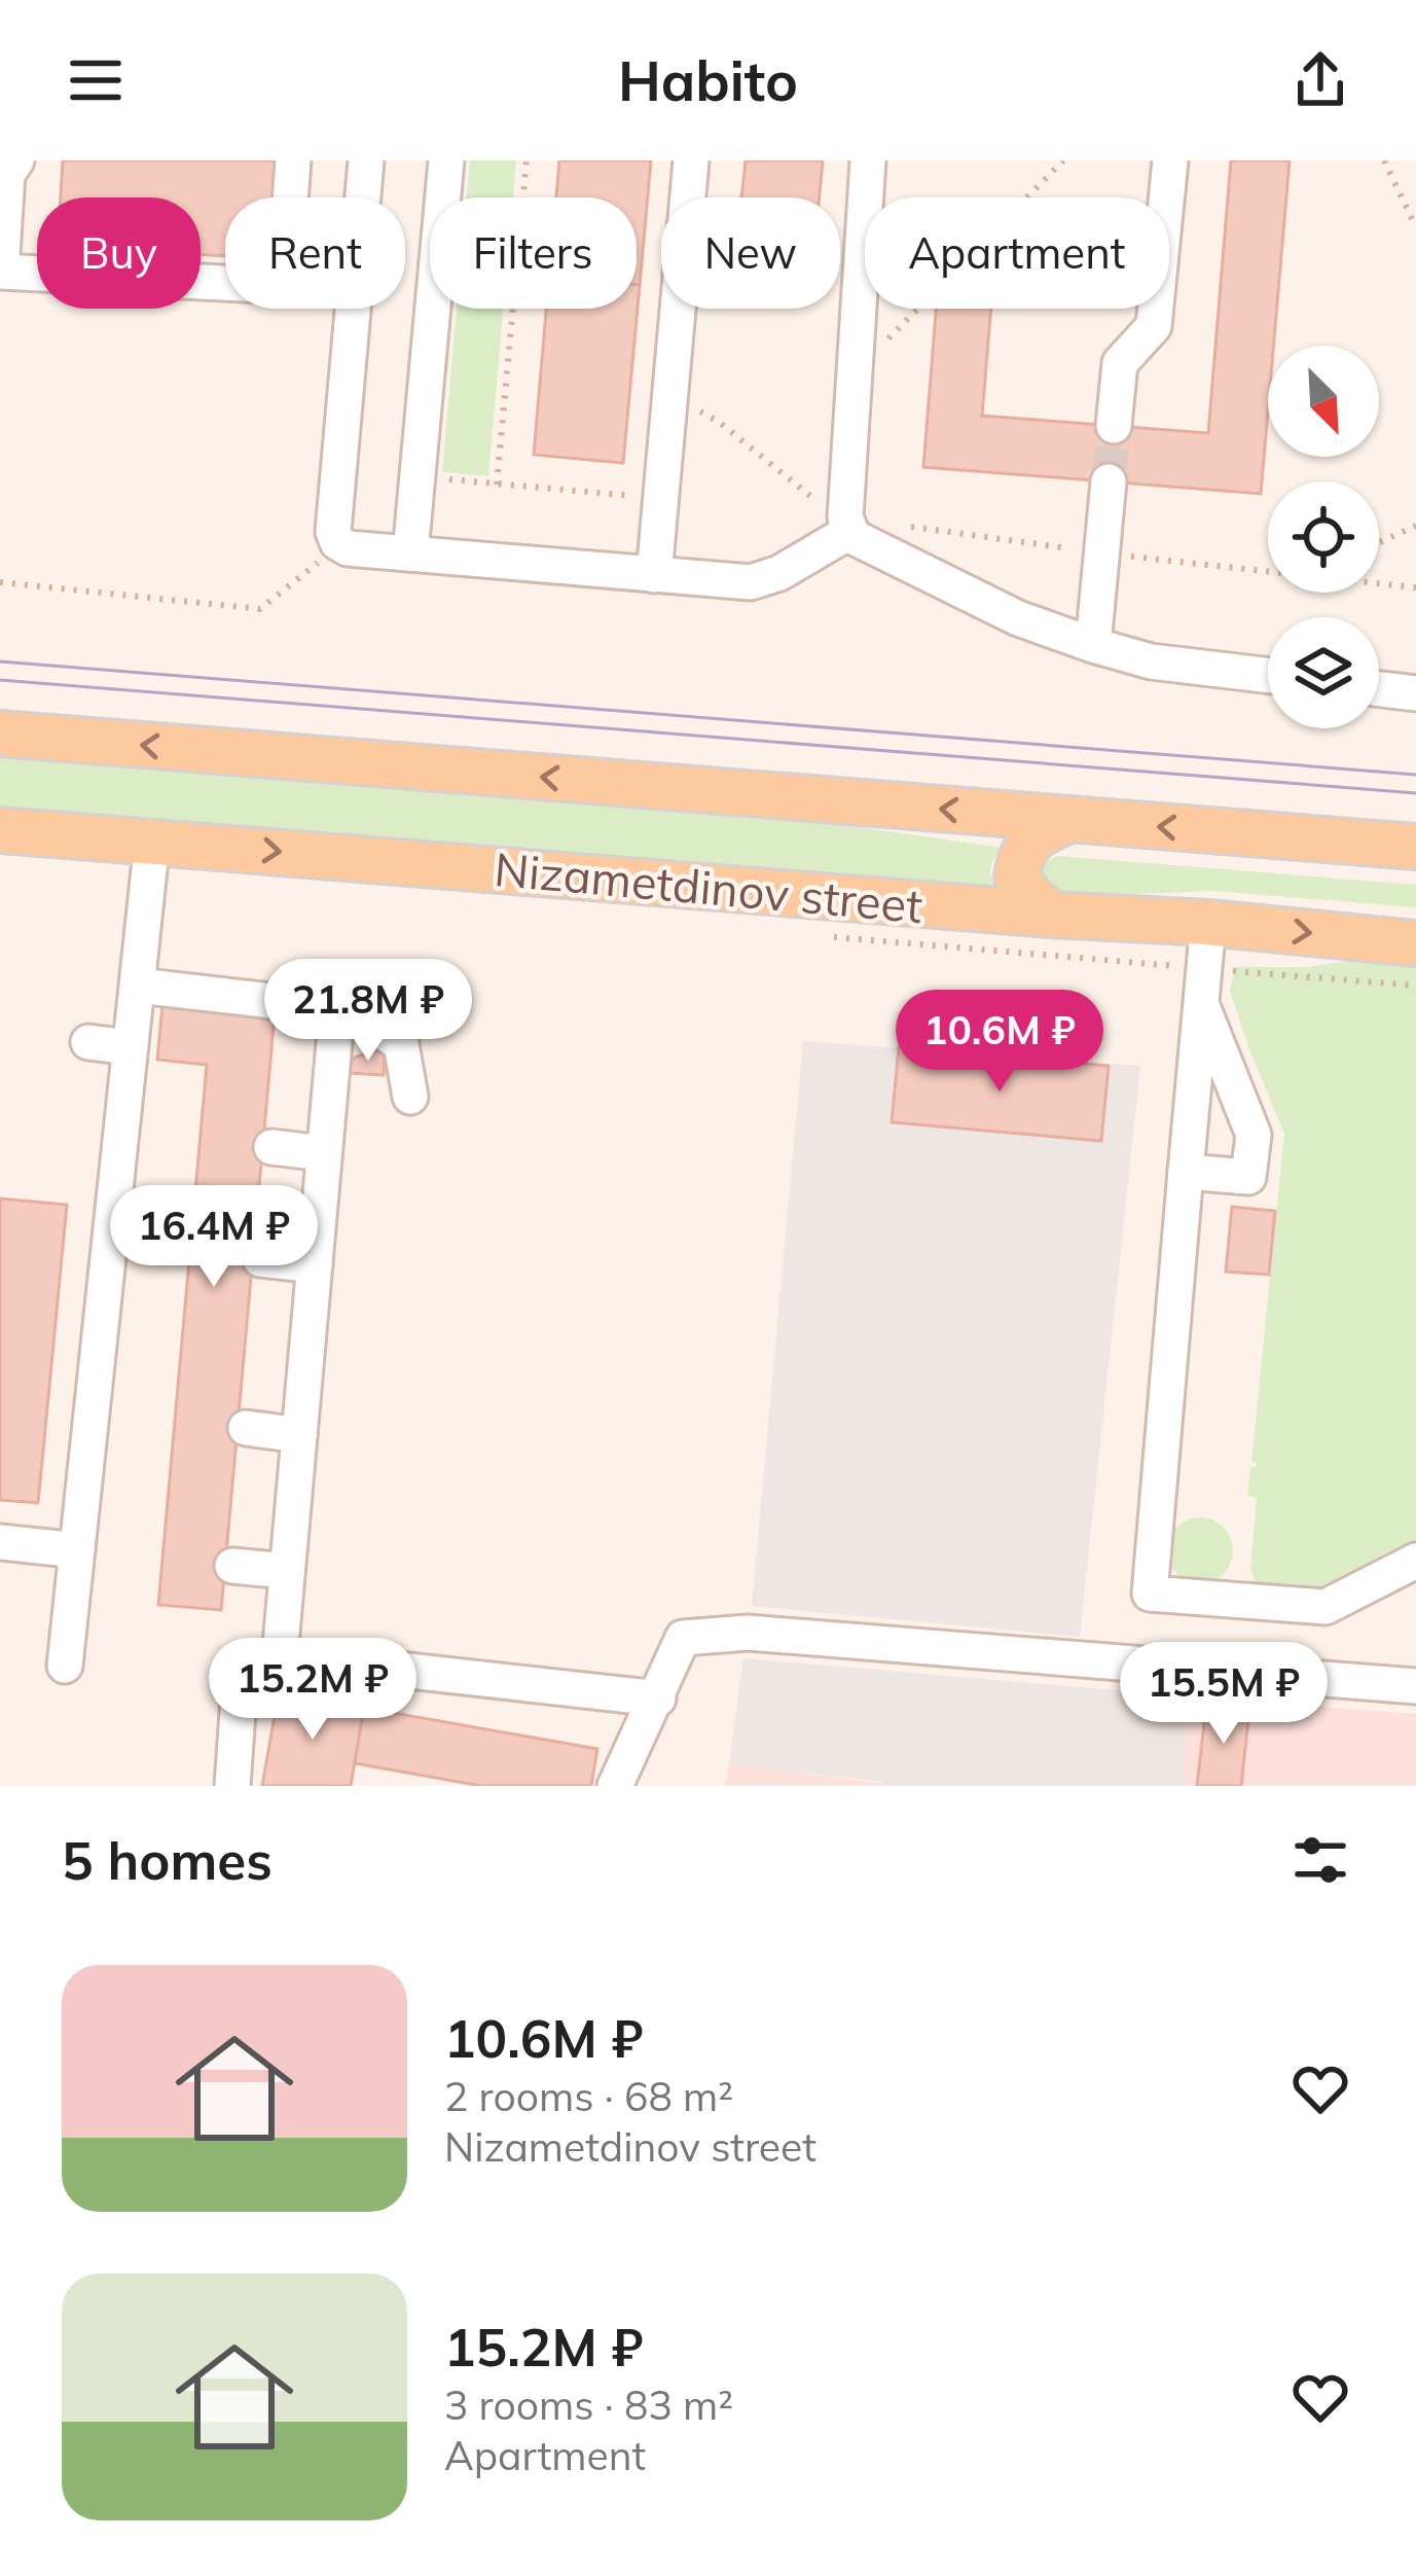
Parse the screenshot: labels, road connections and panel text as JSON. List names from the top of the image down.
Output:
{
  "streets": {
    "main road": ["Nizametdinov street"]
  },
  "north": "bottom right",
  "page": {
    "header": "Habito",
    "chip": [
      "Buy",
      "Rent",
      "Filters",
      "New",
      "Apartment"
    ],
    "price": [
      "21.8M ₽",
      "10.6M ₽",
      "16.4M ₽",
      "15.2M ₽",
      "15.5M ₽"
    ],
    "heading": "5 homes",
    "list": [
      {
        "name": "10.6M ₽",
        "note": "2 rooms · 68 m² · Nizametdinov street"
      },
      {
        "name": "15.2M ₽",
        "note": "3 rooms · 83 m² · Apartment"
      }
    ]
  }
}
